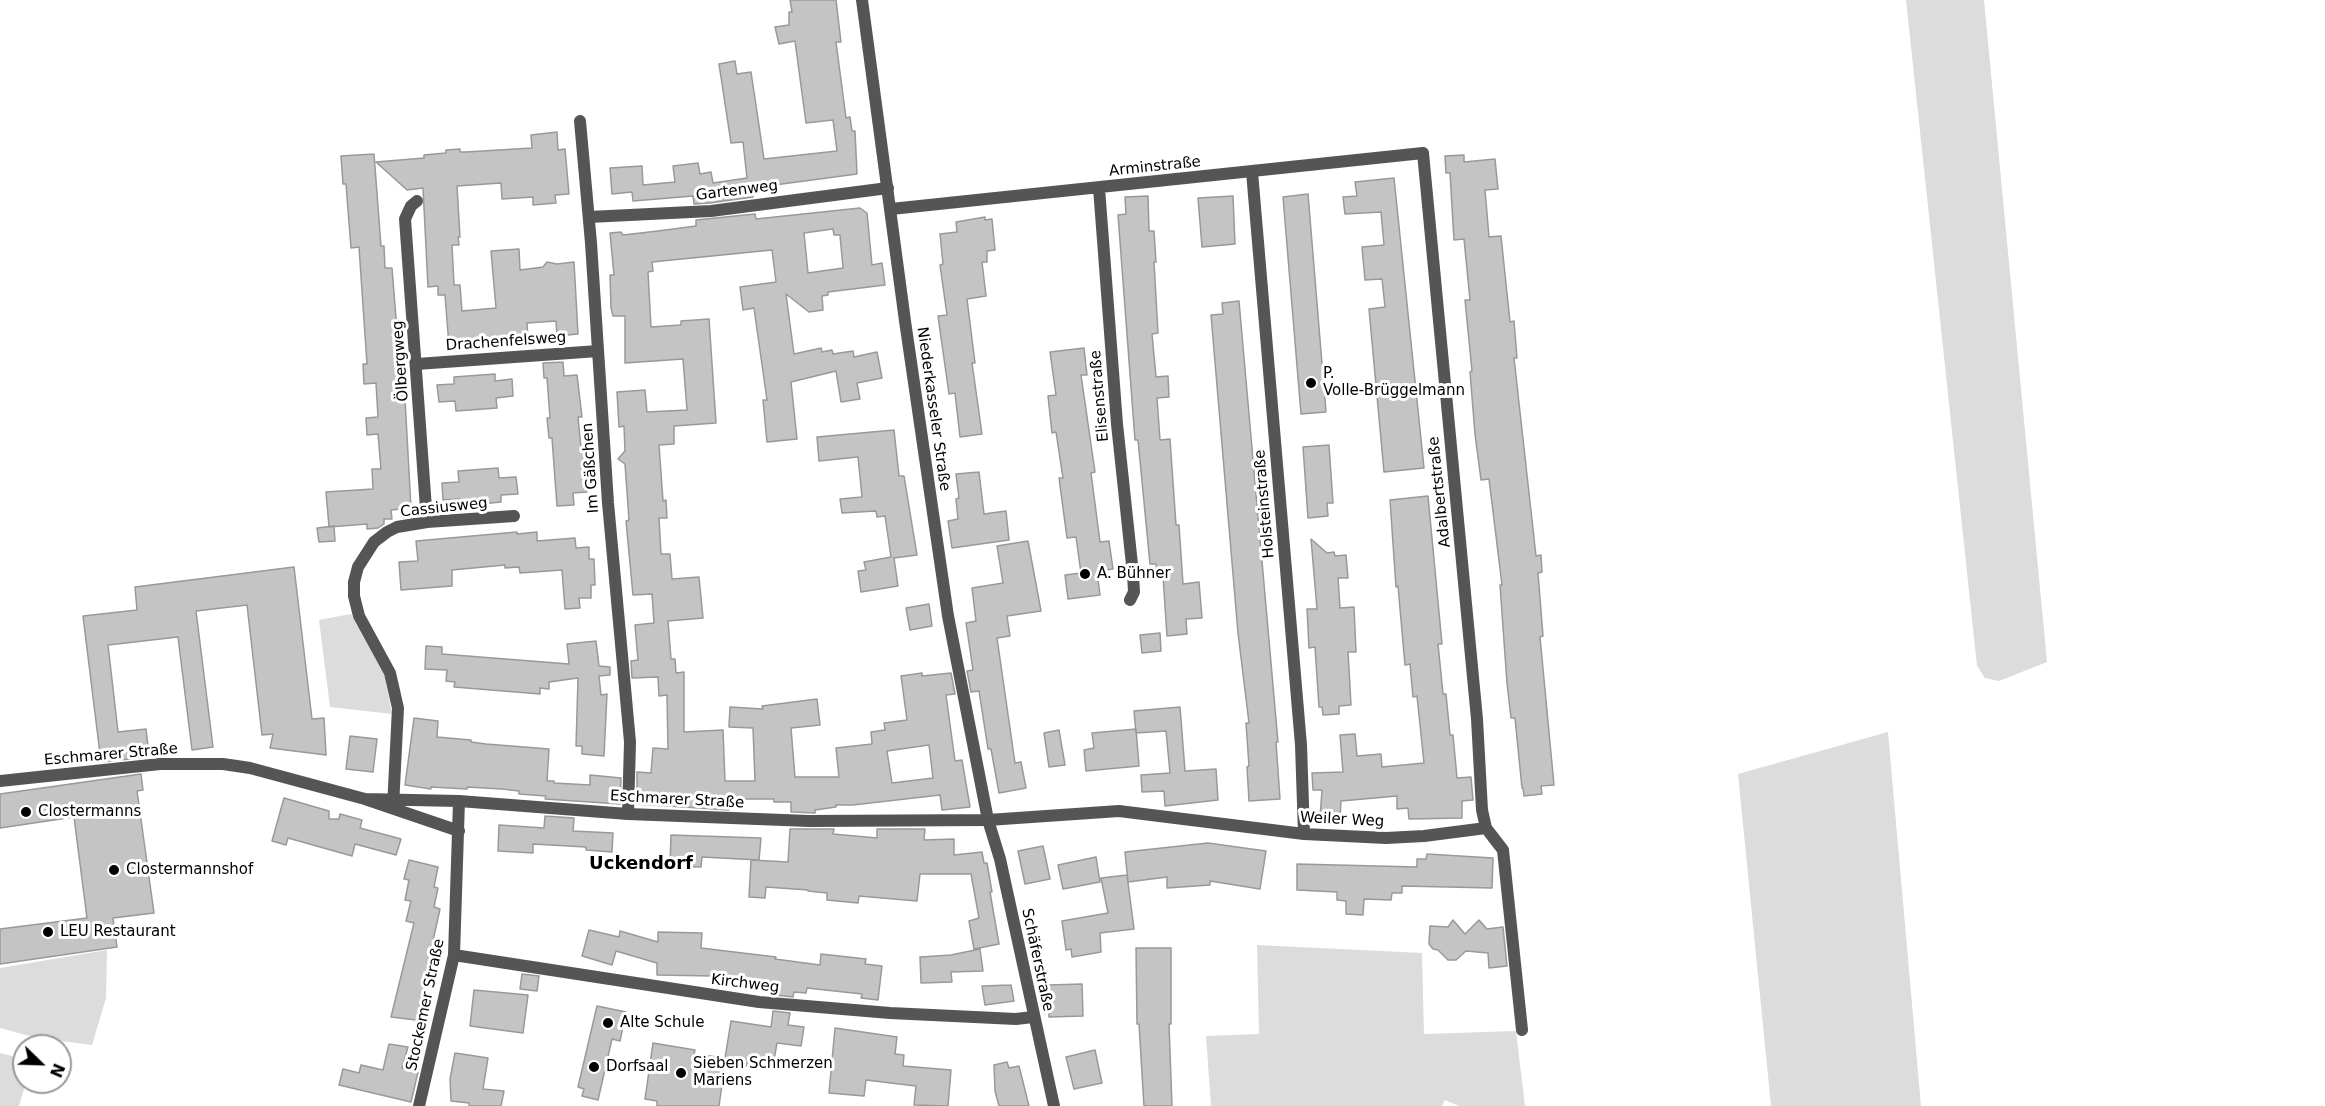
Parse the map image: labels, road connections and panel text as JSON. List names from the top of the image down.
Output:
{
  "streets": {
    "street": [
      "Arminstraße",
      "Gartenweg",
      "Drachenfelsweg",
      "Ölbergweg",
      "Elisenstraße",
      "Niederkasseler Straße",
      "Im Gäßchen",
      "Adalbertstraße",
      "Holsteinstraße",
      "Cassiusweg",
      "Eschmarer Straße",
      "Weiler Weg",
      "Schäferstraße",
      "Kirchweg",
      "Stockemer Straße"
    ]
  },
  "crossings": [
    ["Arminstraße", "Elisenstraße"],
    ["Arminstraße", "Niederkasseler Straße"],
    ["Arminstraße", "Adalbertstraße"],
    ["Arminstraße", "Holsteinstraße"],
    ["Gartenweg", "Niederkasseler Straße"],
    ["Gartenweg", "Im Gäßchen"],
    ["Drachenfelsweg", "Ölbergweg"],
    ["Drachenfelsweg", "Im Gäßchen"],
    ["Ölbergweg", "Cassiusweg"],
    ["Niederkasseler Straße", "Eschmarer Straße"],
    ["Niederkasseler Straße", "Weiler Weg"],
    ["Niederkasseler Straße", "Schäferstraße"],
    ["Im Gäßchen", "Eschmarer Straße"],
    ["Adalbertstraße", "Weiler Weg"],
    ["Holsteinstraße", "Weiler Weg"],
    ["Cassiusweg", "Eschmarer Straße"],
    ["Eschmarer Straße", "Weiler Weg"],
    ["Eschmarer Straße", "Schäferstraße"],
    ["Eschmarer Straße", "Stockemer Straße"],
    ["Weiler Weg", "Schäferstraße"],
    ["Schäferstraße", "Kirchweg"],
    ["Kirchweg", "Stockemer Straße"]
  ],
  "districts": ["Uckendorf"],
  "places": [
    "P. Volle-Brüggelmann",
    "A. Bühner",
    "Clostermanns",
    "Clostermannshof",
    "LEU Restaurant",
    "Alte Schule",
    "Dorfsaal",
    "Sieben Schmerzen Mariens"
  ],
  "north": "bottom right"
}
